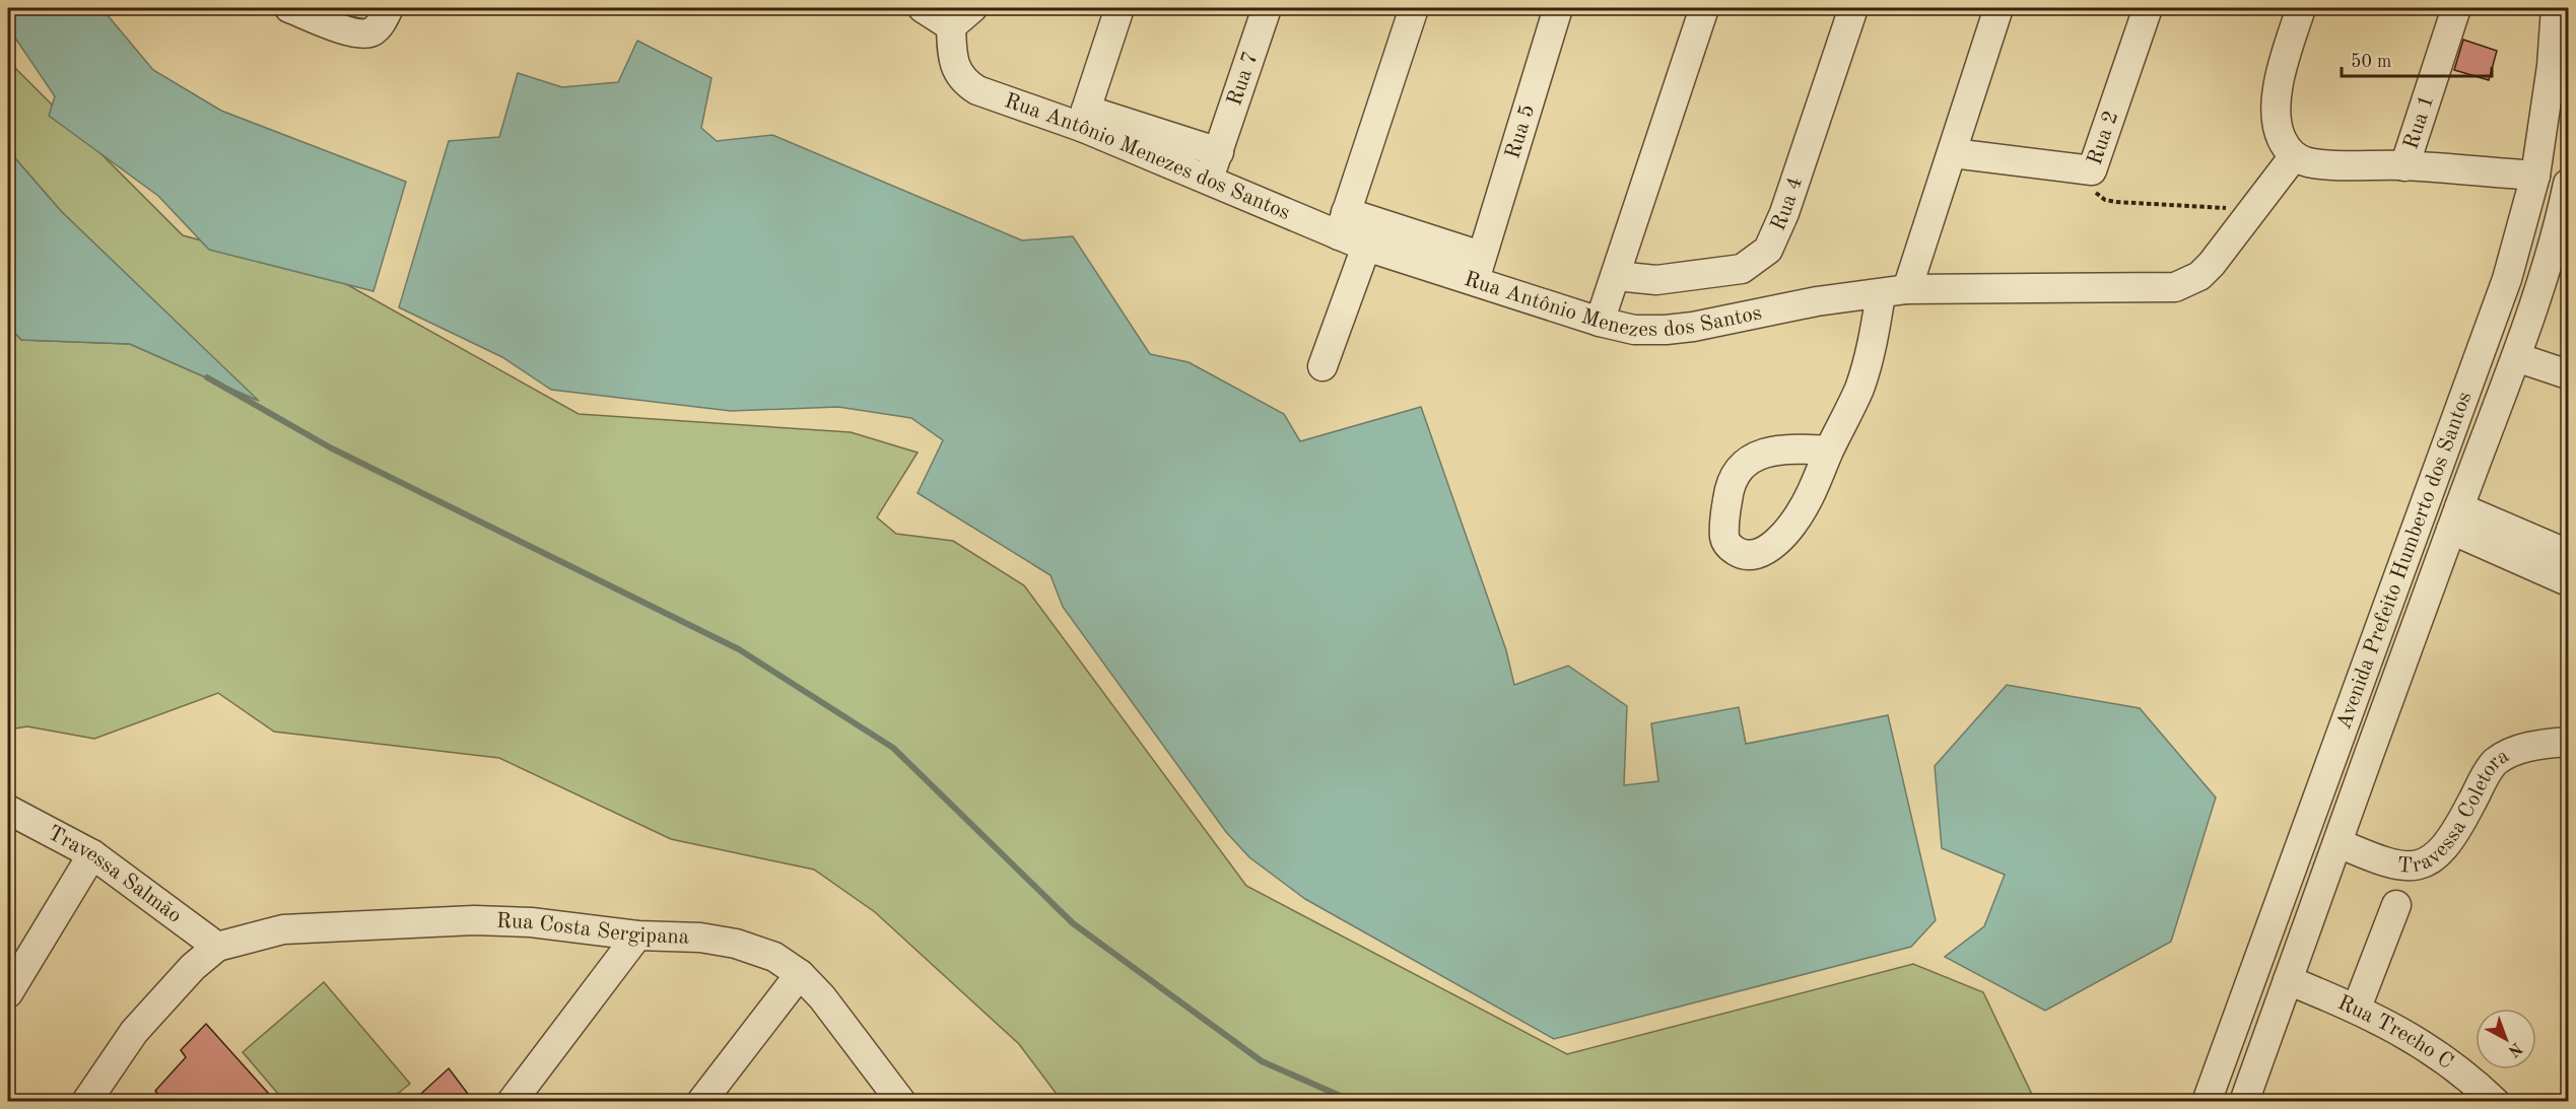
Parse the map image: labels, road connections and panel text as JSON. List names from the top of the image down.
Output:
{
  "streets": {
    "street": [
      "Rua 7",
      "Rua 1",
      "Rua 5",
      "Rua 2",
      "Rua Antônio Menezes dos Santos",
      "Rua 4",
      "Avenida Prefeito Humberto dos Santos",
      "Travessa Coletora",
      "Travessa Salmão",
      "Rua Costa Sergipana",
      "Rua Trecho C"
    ]
  },
  "crossings": [
    ["Rua 7", "Rua Antônio Menezes dos Santos"],
    ["Rua 5", "Rua Antônio Menezes dos Santos"],
    ["Avenida Prefeito Humberto dos Santos", "Travessa Coletora"],
    ["Avenida Prefeito Humberto dos Santos", "Rua Trecho C"],
    ["Travessa Salmão", "Rua Costa Sergipana"]
  ],
  "scale_bar": "50 m",
  "north": "bottom right"
}
